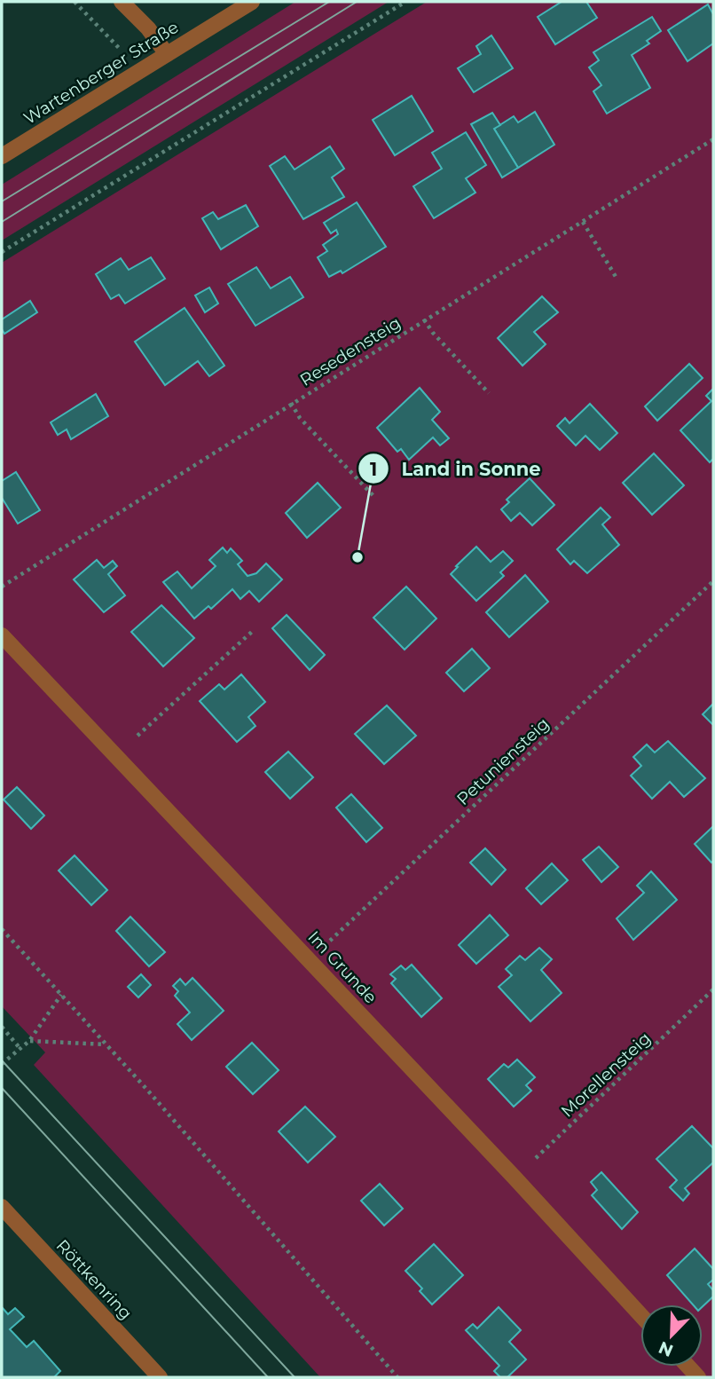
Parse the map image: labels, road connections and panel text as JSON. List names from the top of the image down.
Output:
{
  "streets": {
    "street": ["Wartenberger Straße", "Im Grunde", "Röttkenring"],
    "path": ["Resedensteig", "Petuniensteig", "Morellensteig"]
  },
  "crossings": [
    ["Petuniensteig", "Im Grunde"],
    ["Im Grunde", "Morellensteig"]
  ],
  "places": ["Land in Sonne"],
  "north": "bottom left"
}
